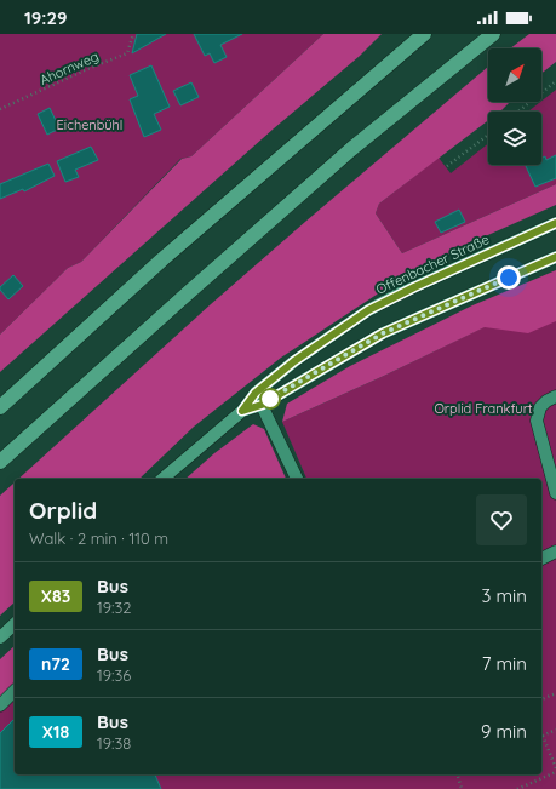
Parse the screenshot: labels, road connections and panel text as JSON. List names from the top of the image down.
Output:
{
  "streets": {
    "main road": ["Offenbacher Straße"],
    "path": ["Ahornweg"]
  },
  "parks": ["Eichenbühl", "Orplid Frankfurt"],
  "lines": ["bus line X83"],
  "north": "top right",
  "page": {
    "status": "19:29",
    "heading": ["Orplid", "Walk · 2 min · 110 m"],
    "list": [
      {
        "mark": "X83",
        "name": "Bus",
        "note": "19:32",
        "value": "3 min"
      },
      {
        "mark": "n72",
        "name": "Bus",
        "note": "19:36",
        "value": "7 min"
      },
      {
        "mark": "X18",
        "name": "Bus",
        "note": "19:38",
        "value": "9 min"
      }
    ]
  }
}
